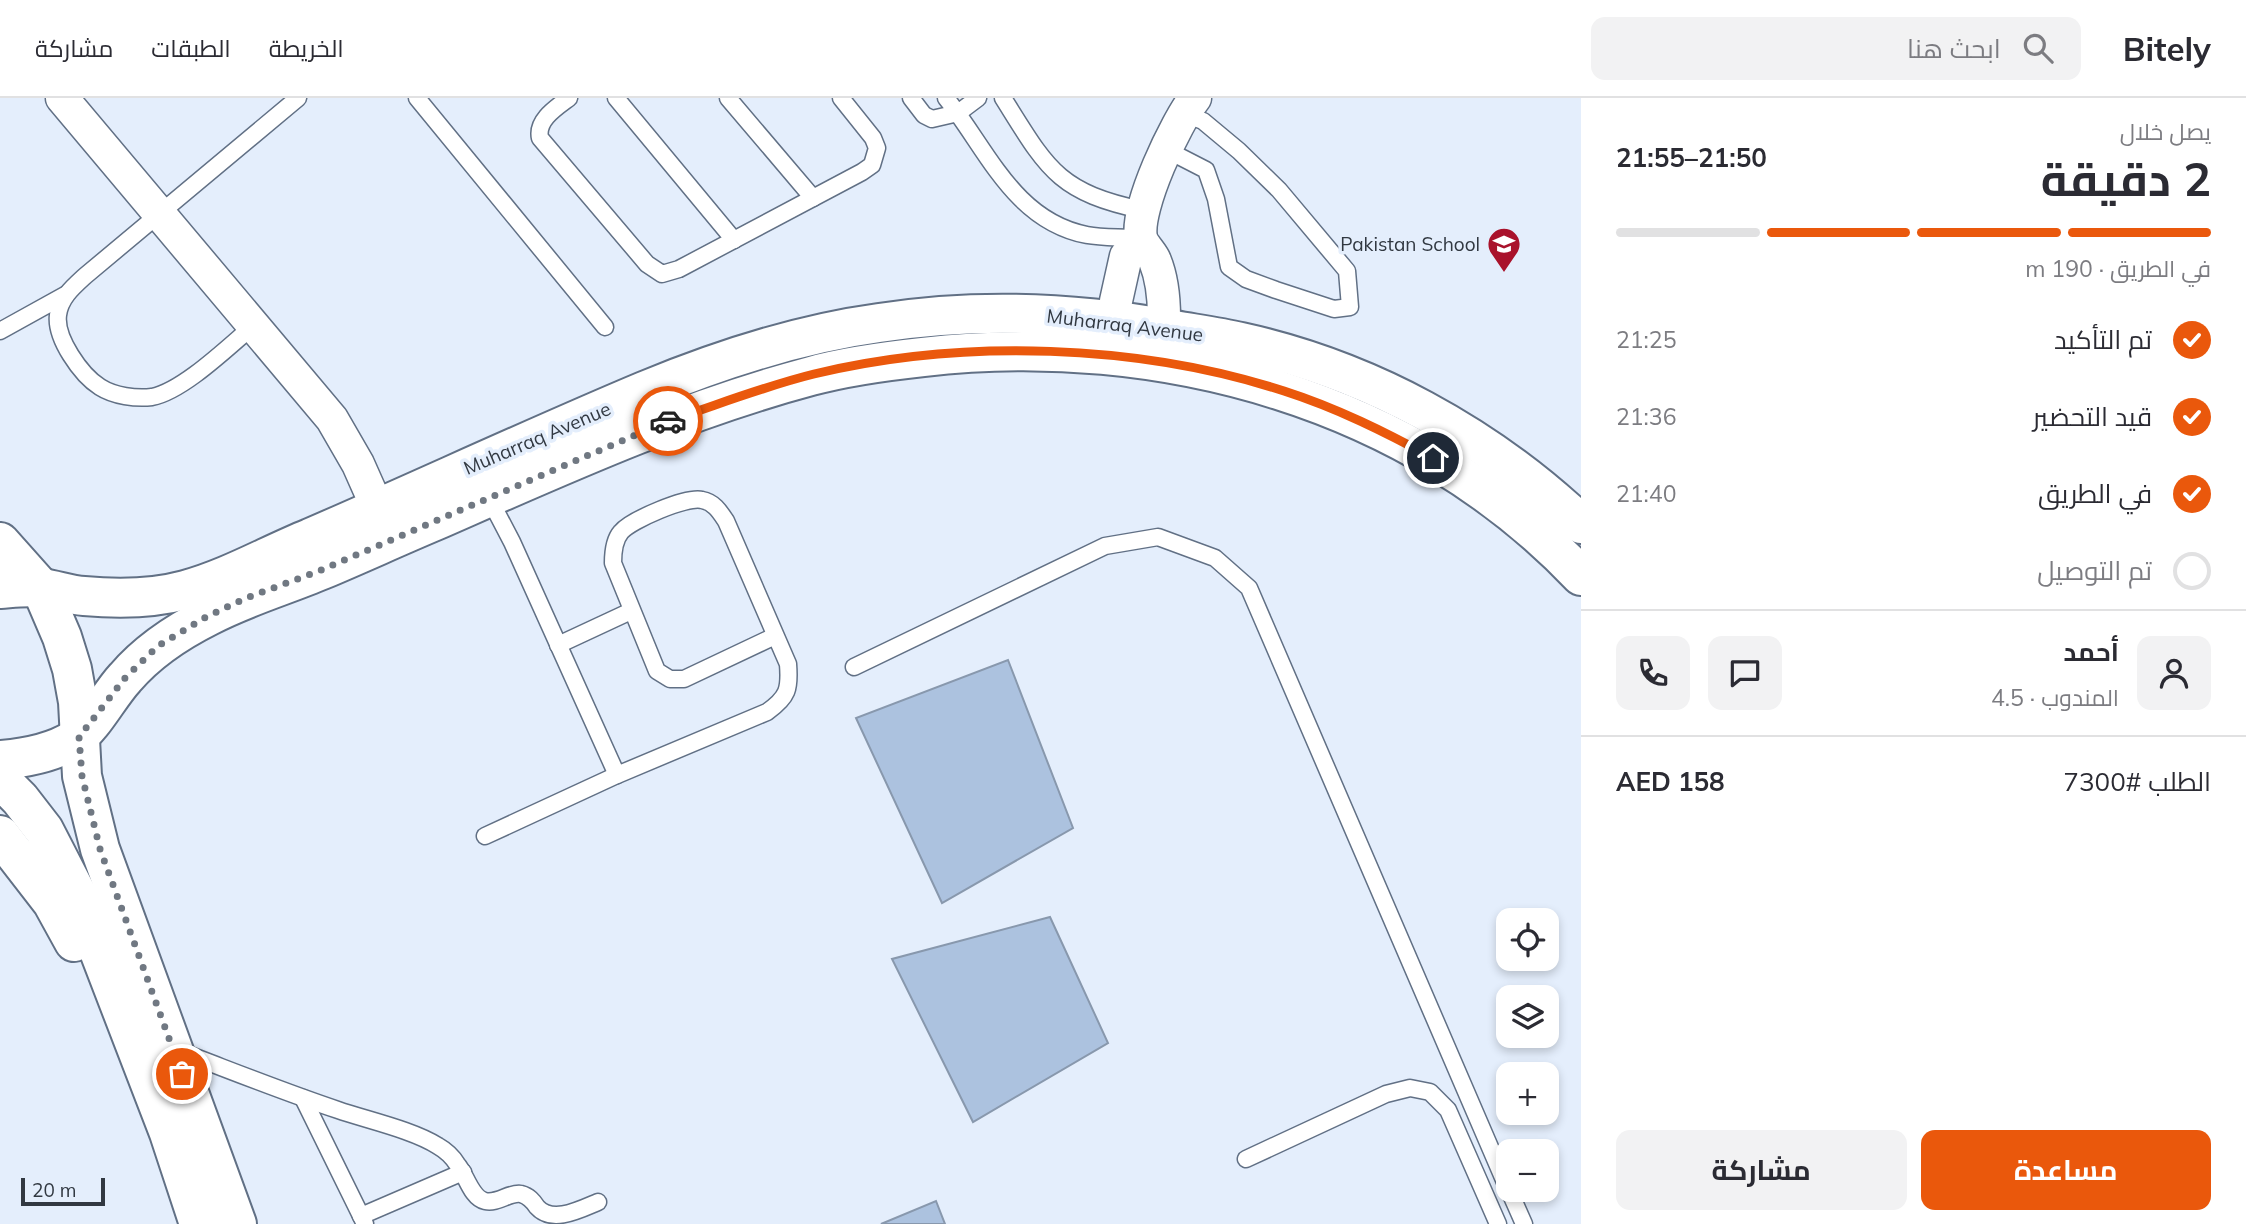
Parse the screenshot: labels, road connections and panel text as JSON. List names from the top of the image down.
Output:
{
  "streets": {
    "street": ["Muharraq Avenue"]
  },
  "places": {
    "school or university": ["Pakistan School"]
  },
  "scale_bar": "20 m",
  "page": {
    "header": "Bitely",
    "search": "ابحث هنا",
    "nav": ["الخريطة", "الطبقات", "مشاركة"],
    "heading": ["2 دقيقة", "يصل خلال", "21:50–21:55"],
    "panel": [
      "أحمد",
      "المندوب · 4.5",
      "الطلب #7300",
      "AED 158"
    ],
    "bar": "في الطريق · 190 m",
    "list": [
      ["تم التأكيد", "21:25"],
      ["قيد التحضير", "21:36"],
      ["في الطريق", "21:40"],
      "تم التوصيل"
    ],
    "map_buttons": ["+", "−"],
    "buttons": ["مساعدة", "مشاركة"],
    "scale": "20 m"
  }
}
